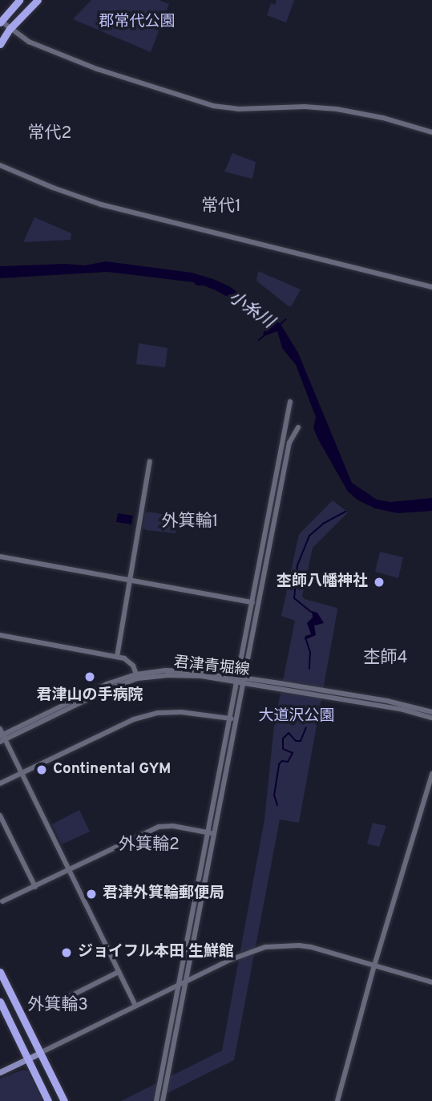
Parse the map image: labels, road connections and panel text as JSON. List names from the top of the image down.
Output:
{
  "streets": {
    "street": ["君津青堀線"]
  },
  "districts": [
    "常代2",
    "常代1",
    "外箕輪1",
    "杢師4",
    "外箕輪2",
    "外箕輪3"
  ],
  "water": ["小糸川"],
  "parks": ["郡常代公園", "大道沢公園"],
  "places": [
    "杢師八幡神社",
    "君津山の手病院",
    "Continental GYM",
    "君津外箕輪郵便局",
    "ジョイフル本田 生鮮館"
  ]
}
